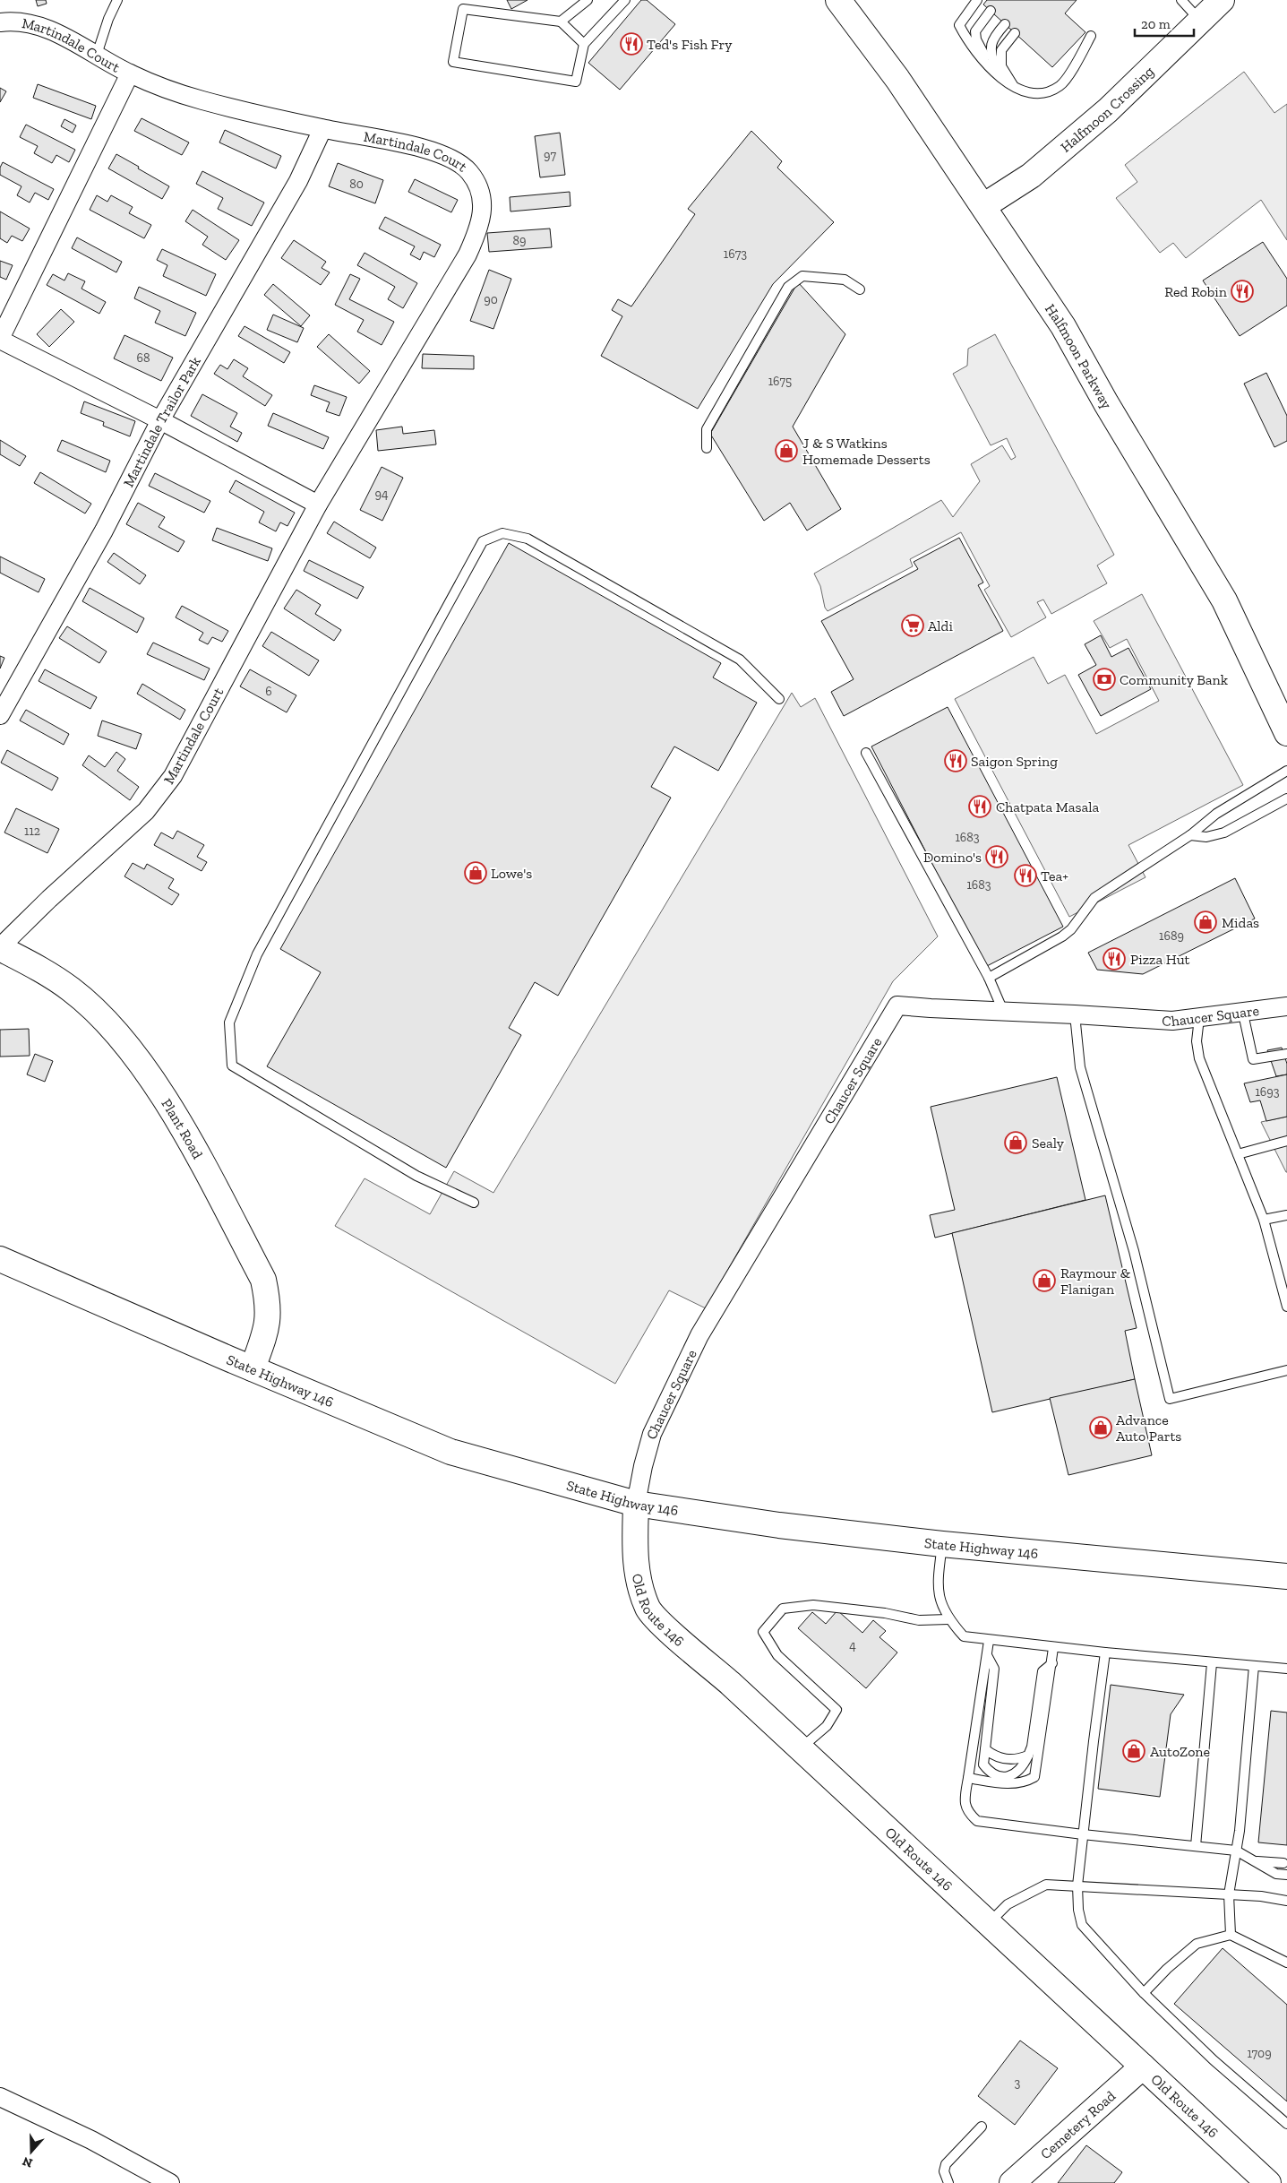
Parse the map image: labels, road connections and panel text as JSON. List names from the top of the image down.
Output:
{
  "streets": {
    "main road": [
      "Halfmoon Crossing",
      "Halfmoon Parkway",
      "Plant Road",
      "State Highway 146",
      "Old Route 146",
      "Cemetery Road"
    ],
    "street": ["Martindale Court", "Martindale Trailor Park", "Chaucer Square"]
  },
  "crossings": [
    ["Martindale Court", "Martindale Trailor Park"],
    ["Martindale Court", "Plant Road"],
    ["Halfmoon Crossing", "Halfmoon Parkway"],
    ["Chaucer Square", "State Highway 146"],
    ["Chaucer Square", "Old Route 146"],
    ["Plant Road", "State Highway 146"],
    ["State Highway 146", "Old Route 146"],
    ["Old Route 146", "Cemetery Road"]
  ],
  "places": {
    "restaurant": [
      "Ted's Fish Fry",
      "Red Robin",
      "Saigon Spring",
      "Chatpata Masala",
      "Domino's",
      "Tea+",
      "Pizza Hut"
    ],
    "shop": [
      "J & S Watkins Homemade Desserts",
      "Lowe's",
      "Midas",
      "Sealy",
      "Raymour & Flanigan",
      "Advance Auto Parts",
      "AutoZone"
    ],
    "supermarket": ["Aldi"],
    "bank": ["Community Bank"]
  },
  "house_numbers": [
    "97",
    "80",
    "89",
    "1673",
    "90",
    "68",
    "1675",
    "94",
    "6",
    "112",
    "1683",
    "1683",
    "1689",
    "1693",
    "4",
    "1709",
    "3"
  ],
  "scale_bar": "20 m",
  "north": "bottom"
}
